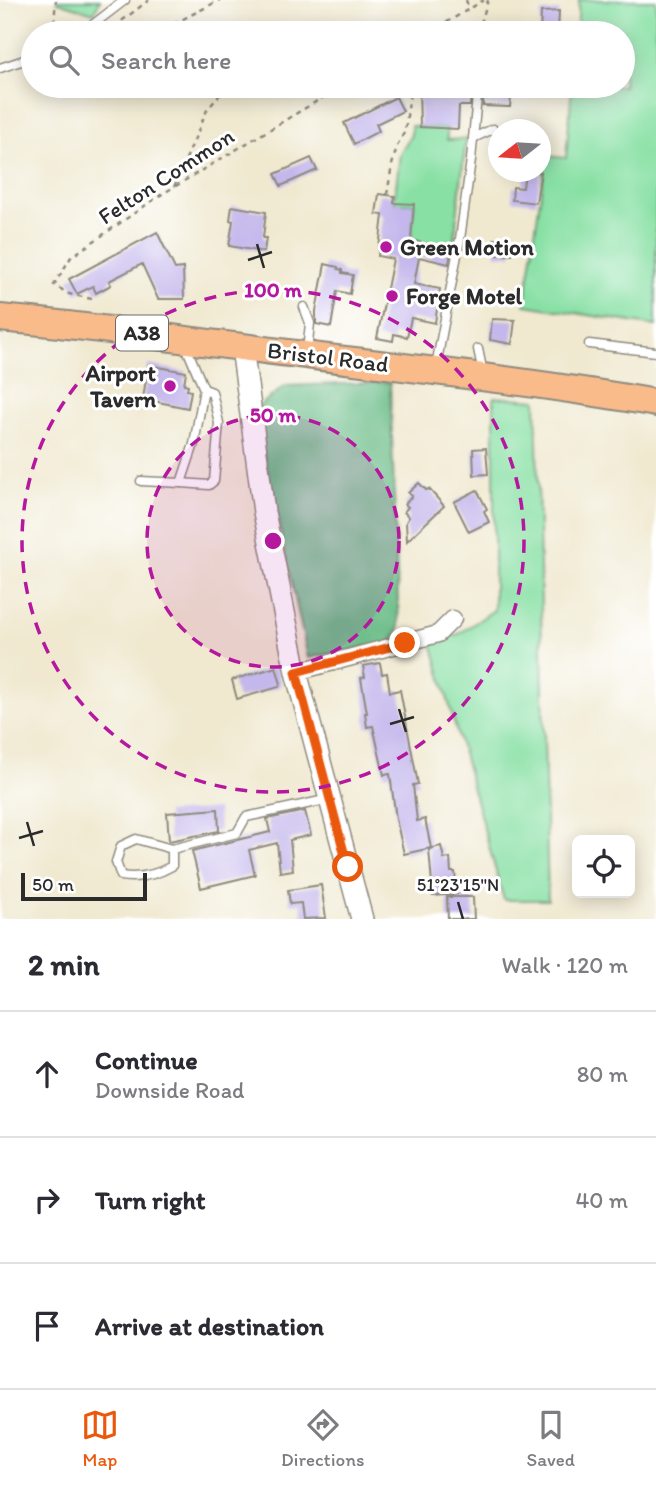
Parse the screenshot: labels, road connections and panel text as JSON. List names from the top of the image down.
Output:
{
  "streets": {
    "highway": ["A38", "Bristol Road"],
    "path": ["Felton Common"]
  },
  "places": ["Green Motion", "Forge Motel", "Airport Tavern"],
  "scale_bar": "50 m",
  "north": "left",
  "page": {
    "search": "Search here",
    "scale": "50 m",
    "heading": ["2 min", "Walk · 120 m"],
    "list": [
      ["Continue", "Downside Road", "80 m"],
      ["Turn right", "40 m"],
      "Arrive at destination"
    ],
    "nav": ["Map", "Directions", "Saved"]
  },
  "coordinates": ["51°23'15\"N"],
  "rings": ["100 m", "50 m"]
}
